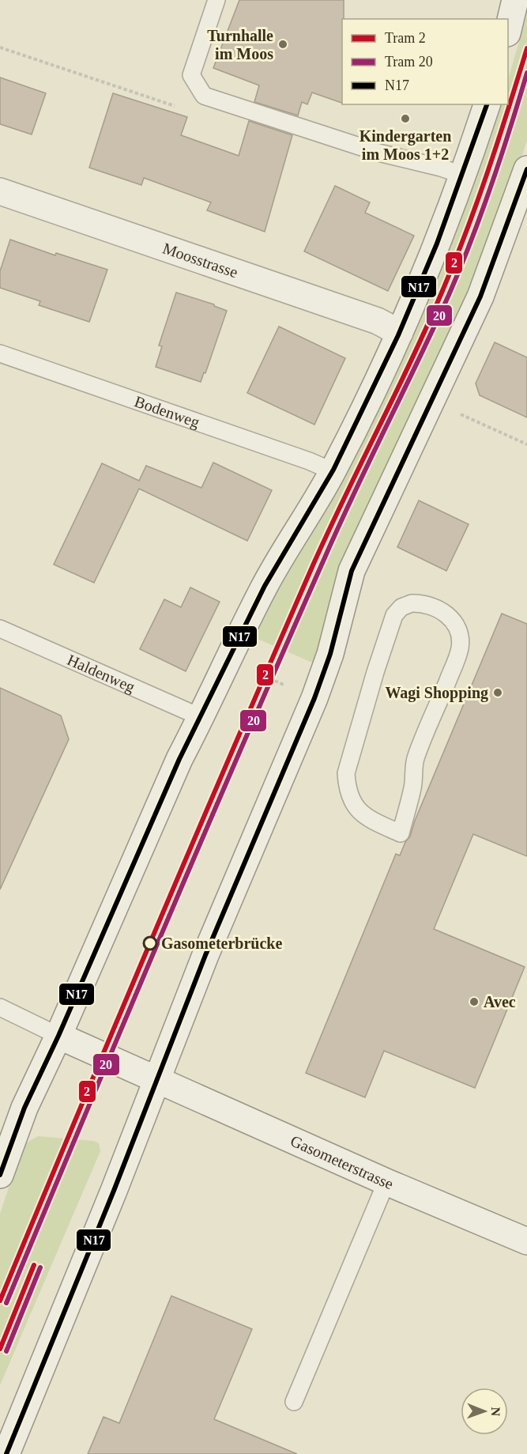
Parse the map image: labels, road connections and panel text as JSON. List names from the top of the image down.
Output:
{
  "streets": {
    "main road": ["Moosstrasse", "Gasometerstrasse"],
    "lane": ["Bodenweg", "Haldenweg"]
  },
  "places": [
    "Turnhalle im Moos",
    "Kindergarten im Moos 1+2",
    "Wagi Shopping",
    "Gasometerbrücke",
    "Avec"
  ],
  "lines": ["tram line 2", "tram line 20", "transit line N17"],
  "legend": ["Tram 2", "Tram 20", "N17"],
  "north": "right"
}
